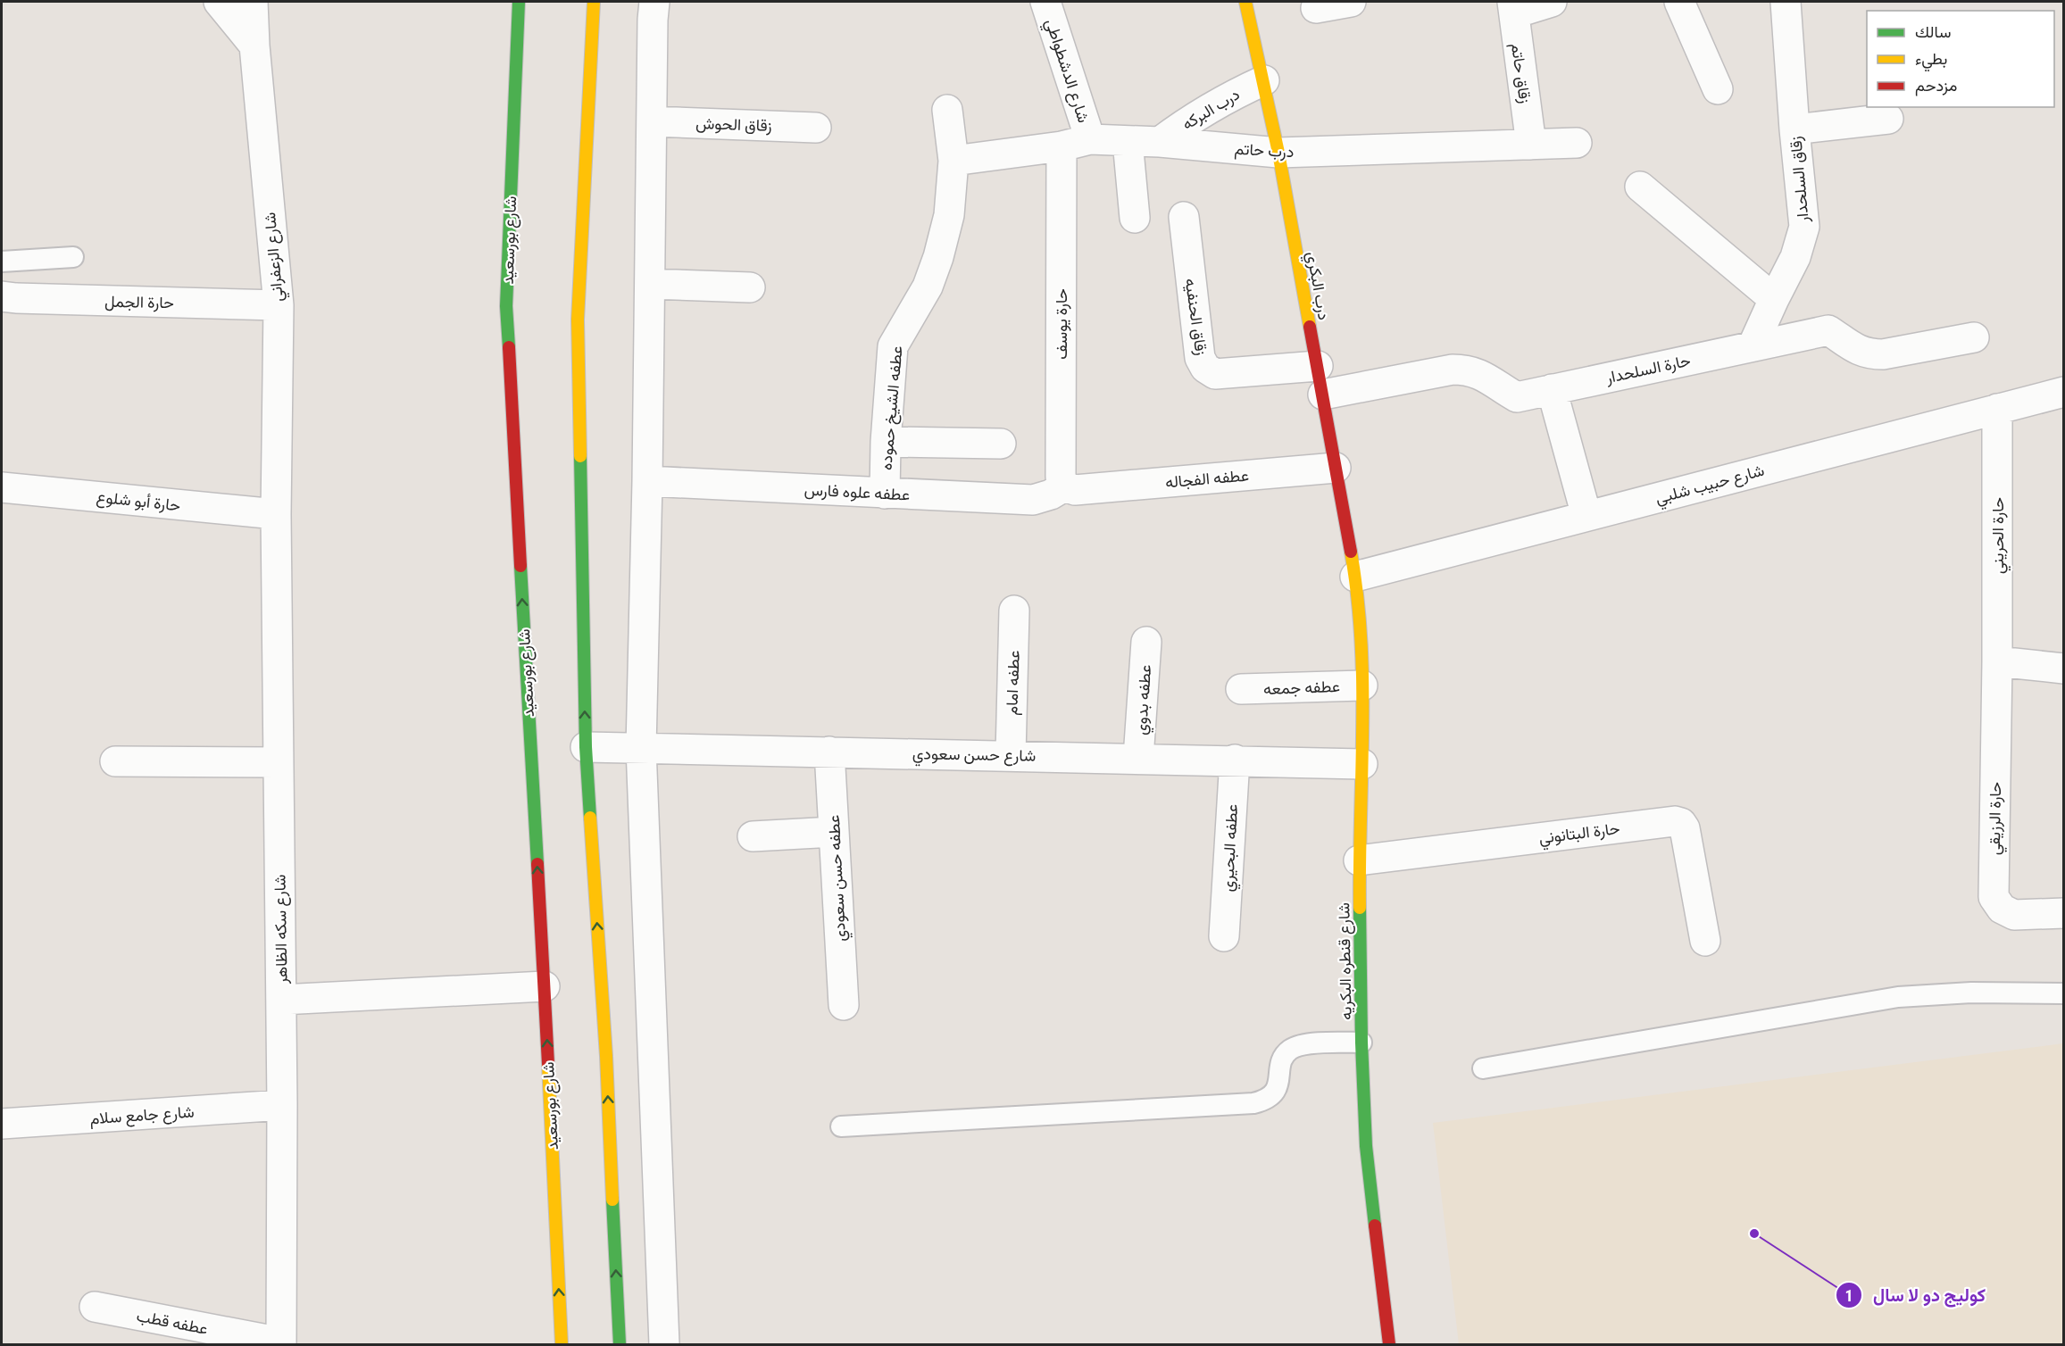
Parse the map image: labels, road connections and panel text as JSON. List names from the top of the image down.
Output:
{
  "streets": {
    "main road": ["شارع بورسعيد", "درب البكري", "شارع قنطره البكريه"],
    "street": [
      "شارع الدشطواطي",
      "زقاق حاتم",
      "درب البركه",
      "زقاق الحوش",
      "درب حاتم",
      "زقاق السلحدار",
      "شارع الزعفراني",
      "حارة الجمل",
      "زقاق الحنفيه",
      "حارة يوسف",
      "حارة السلحدار",
      "عطفه الشيخ حموده",
      "عطفه الفجاله",
      "شارع حبيب شلبي",
      "عطفه علوه فارس",
      "حارة أبو شلوع",
      "حارة الحريني",
      "عطفه امام",
      "عطفه جمعه",
      "عطفه بدوي",
      "شارع حسن سعودي",
      "حارة الرزيقي",
      "حارة البتانوني",
      "عطفه البحيري",
      "عطفه حسن سعودي",
      "شارع سكه الظاهر",
      "شارع جامع سلام",
      "عطفه قطب"
    ]
  },
  "crossings": [
    ["شارع الدشطواطي", "درب حاتم"],
    ["زقاق حاتم", "درب حاتم"],
    ["درب البركه", "درب حاتم"],
    ["درب البركه", "درب البكري"],
    ["درب حاتم", "درب البكري"],
    ["درب حاتم", "حارة يوسف"],
    ["درب حاتم", "عطفه الشيخ حموده"],
    ["زقاق السلحدار", "حارة السلحدار"],
    ["شارع الزعفراني", "حارة الجمل"],
    ["شارع الزعفراني", "حارة أبو شلوع"],
    ["شارع الزعفراني", "شارع سكه الظاهر"],
    ["درب البكري", "زقاق الحنفيه"],
    ["درب البكري", "حارة السلحدار"],
    ["درب البكري", "عطفه الفجاله"],
    ["درب البكري", "شارع حبيب شلبي"],
    ["درب البكري", "شارع قنطره البكريه"],
    ["حارة يوسف", "عطفه الفجاله"],
    ["حارة يوسف", "عطفه علوه فارس"],
    ["عطفه الشيخ حموده", "عطفه علوه فارس"],
    ["عطفه الفجاله", "عطفه علوه فارس"],
    ["شارع حبيب شلبي", "حارة الحريني"],
    ["شارع حبيب شلبي", "شارع قنطره البكريه"],
    ["حارة أبو شلوع", "شارع سكه الظاهر"],
    ["حارة الحريني", "حارة الرزيقي"],
    ["عطفه امام", "شارع حسن سعودي"],
    ["عطفه جمعه", "شارع قنطره البكريه"],
    ["عطفه بدوي", "شارع حسن سعودي"],
    ["شارع حسن سعودي", "عطفه البحيري"],
    ["شارع حسن سعودي", "عطفه حسن سعودي"],
    ["شارع حسن سعودي", "شارع قنطره البكريه"],
    ["حارة البتانوني", "شارع قنطره البكريه"],
    ["شارع سكه الظاهر", "شارع جامع سلام"],
    ["شارع سكه الظاهر", "عطفه قطب"]
  ],
  "places": ["كوليج دو لا سال"],
  "legend": ["سالك", "بطيء", "مزدحم"]
}
